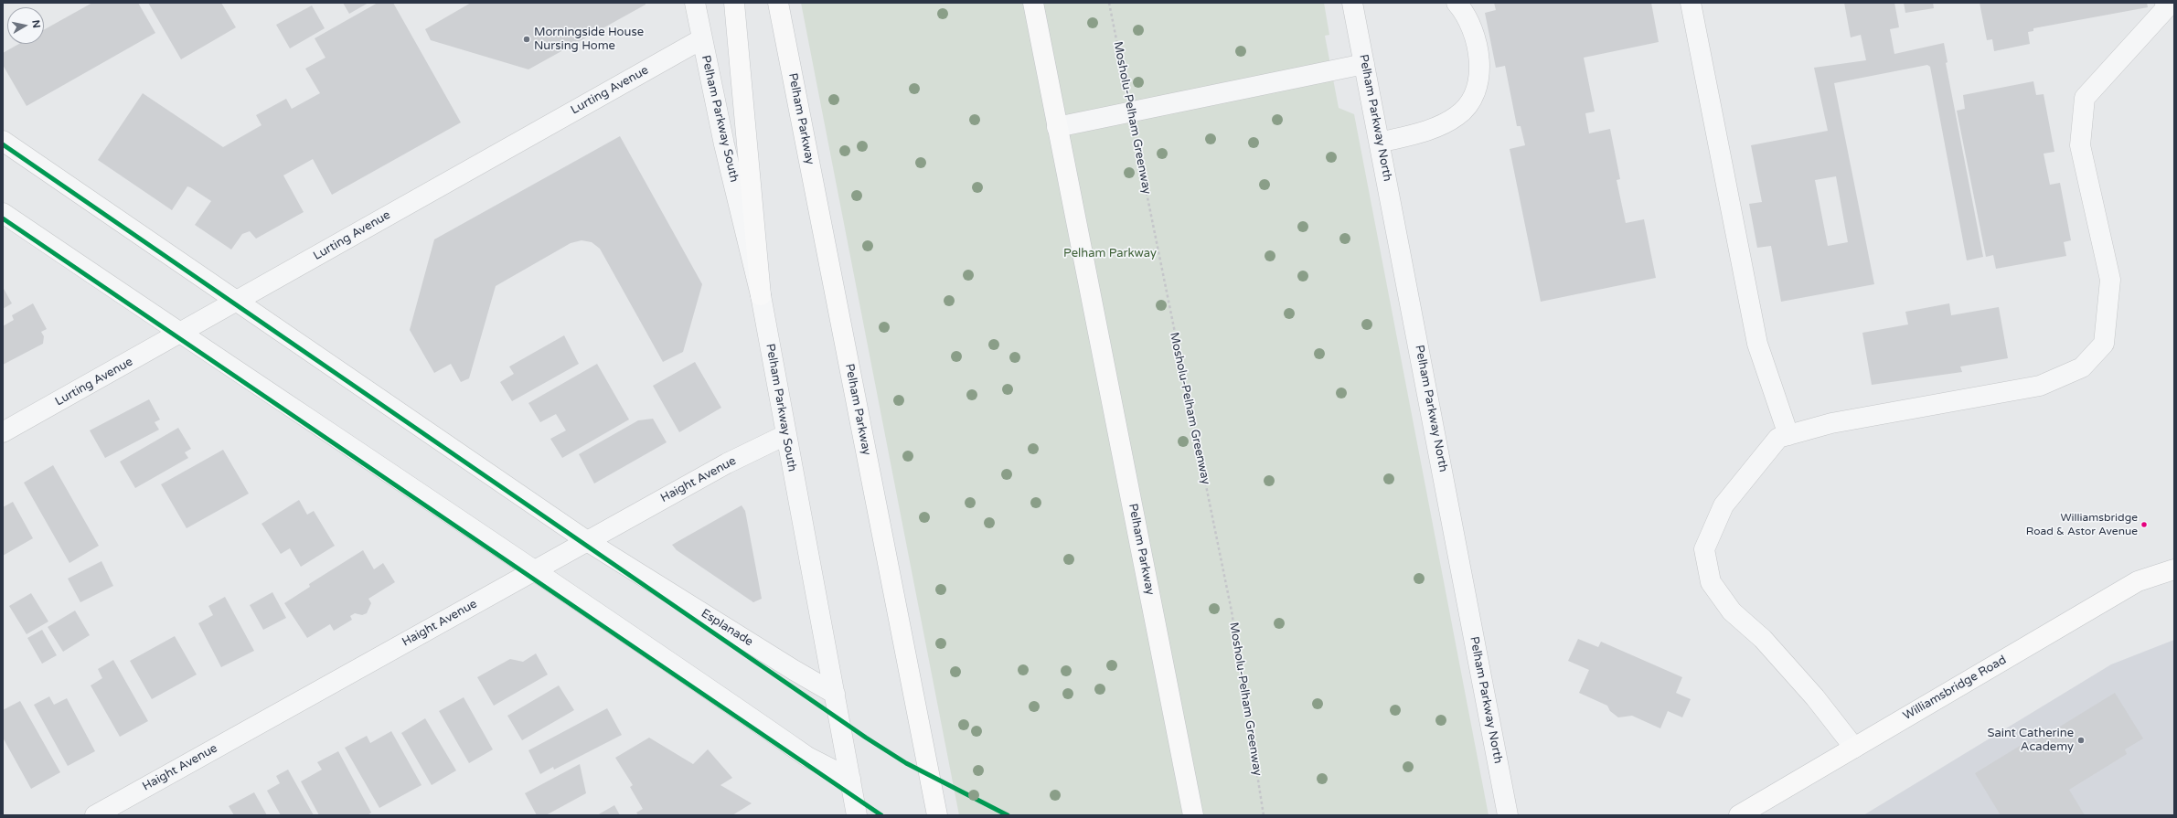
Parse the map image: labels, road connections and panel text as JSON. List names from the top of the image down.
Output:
{
  "streets": {
    "main road": ["Pelham Parkway", "Williamsbridge Road"],
    "street": [
      "Lurting Avenue",
      "Pelham Parkway North",
      "Pelham Parkway South",
      "Haight Avenue",
      "Esplanade"
    ],
    "path": ["Mosholu-Pelham Greenway"]
  },
  "crossings": [
    ["Lurting Avenue", "Pelham Parkway South"],
    ["Lurting Avenue", "Esplanade"],
    ["Pelham Parkway South", "Haight Avenue"],
    ["Pelham Parkway South", "Esplanade"],
    ["Haight Avenue", "Esplanade"]
  ],
  "parks": ["Pelham Parkway"],
  "places": ["Morningside House Nursing Home", "Williamsbridge Road & Astor Avenue", "Saint Catherine Academy"],
  "north": "right"
}
